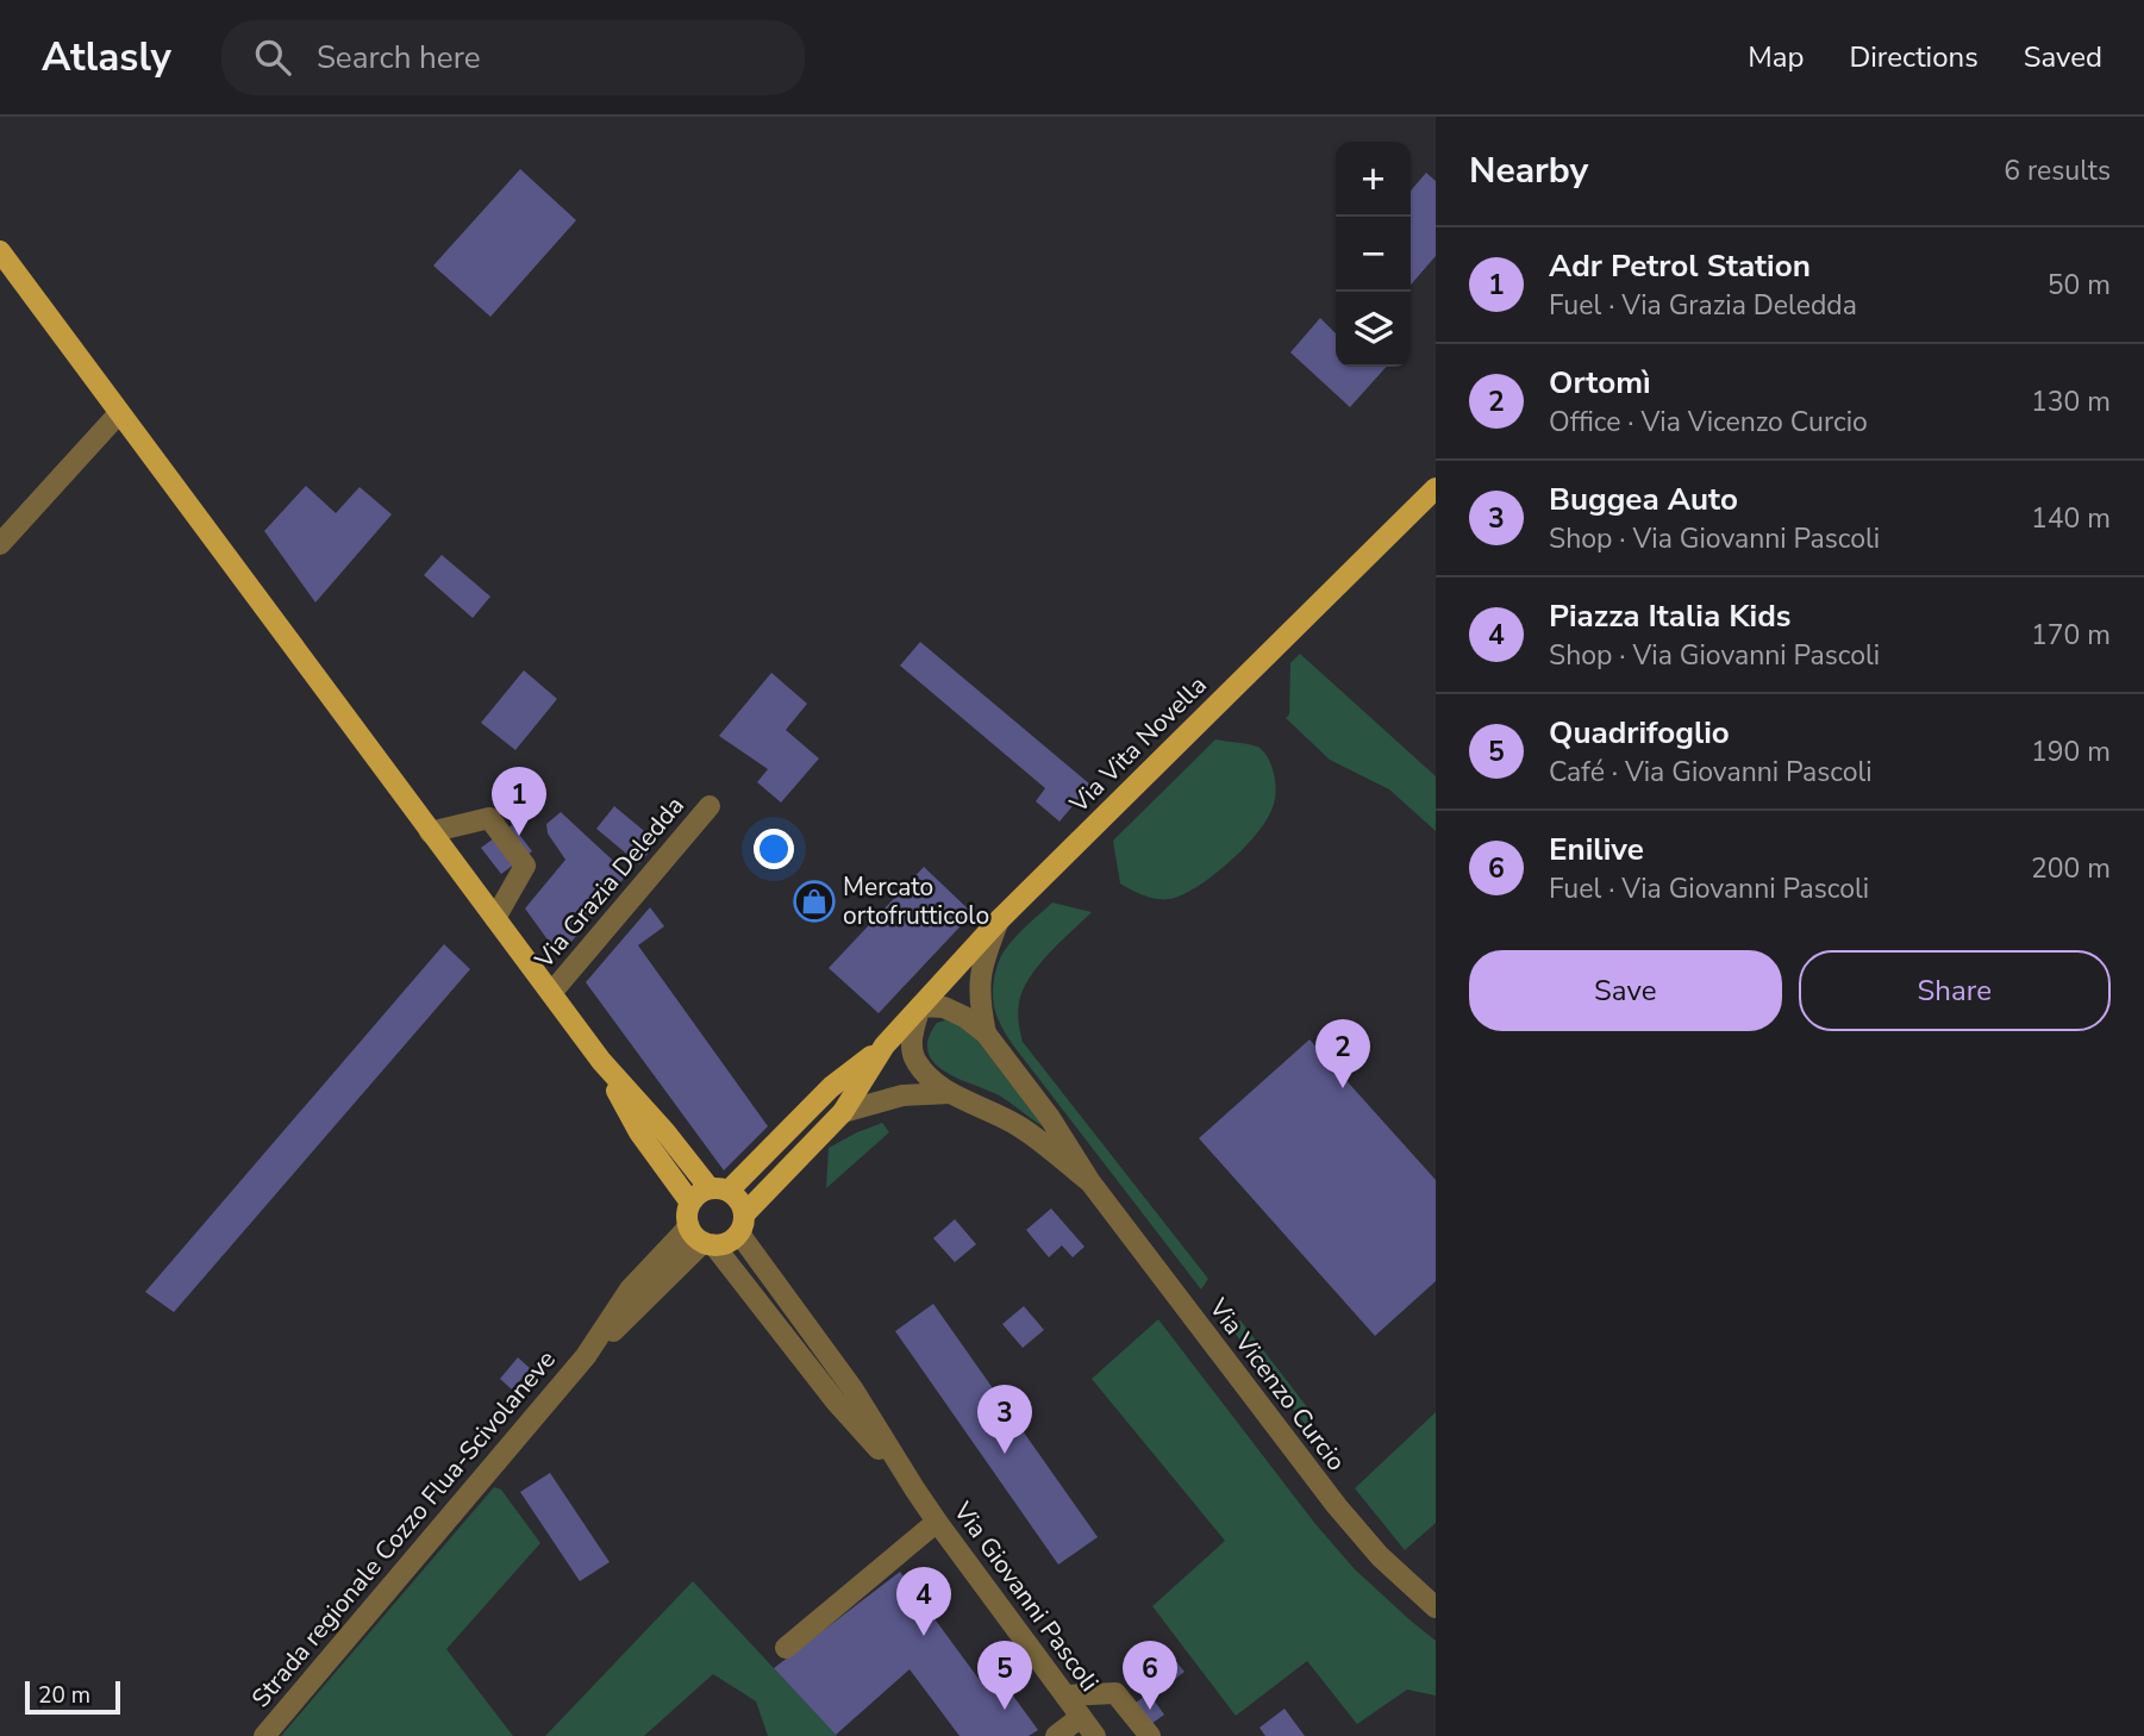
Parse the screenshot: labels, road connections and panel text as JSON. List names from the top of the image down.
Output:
{
  "streets": {
    "main road": ["Via Vita Novella"],
    "street": [
      "Via Grazia Deledda",
      "Via Vicenzo Curcio",
      "Strada regionale Cozzo Flua-Scivolaneve",
      "Via Giovanni Pascoli"
    ]
  },
  "places": {
    "shop": ["Mercato ortofrutticolo"]
  },
  "scale_bar": "20 m",
  "page": {
    "header": "Atlasly",
    "search": "Search here",
    "nav": ["Map", "Directions", "Saved"],
    "heading": ["Nearby", "6 results"],
    "map_buttons": ["+", "−"],
    "list": [
      {
        "mark": "1",
        "name": "Adr Petrol Station",
        "note": "Fuel · Via Grazia Deledda",
        "value": "50 m"
      },
      {
        "mark": "2",
        "name": "Ortomì",
        "note": "Office · Via Vicenzo Curcio",
        "value": "130 m"
      },
      {
        "mark": "3",
        "name": "Buggea Auto",
        "note": "Shop · Via Giovanni Pascoli",
        "value": "140 m"
      },
      {
        "mark": "4",
        "name": "Piazza Italia Kids",
        "note": "Shop · Via Giovanni Pascoli",
        "value": "170 m"
      },
      {
        "mark": "5",
        "name": "Quadrifoglio",
        "note": "Café · Via Giovanni Pascoli",
        "value": "190 m"
      },
      {
        "mark": "6",
        "name": "Enilive",
        "note": "Fuel · Via Giovanni Pascoli",
        "value": "200 m"
      }
    ],
    "pins": [
      "1",
      "2",
      "3",
      "4",
      "5",
      "6"
    ],
    "buttons": ["Save", "Share"],
    "scale": "20 m"
  }
}
